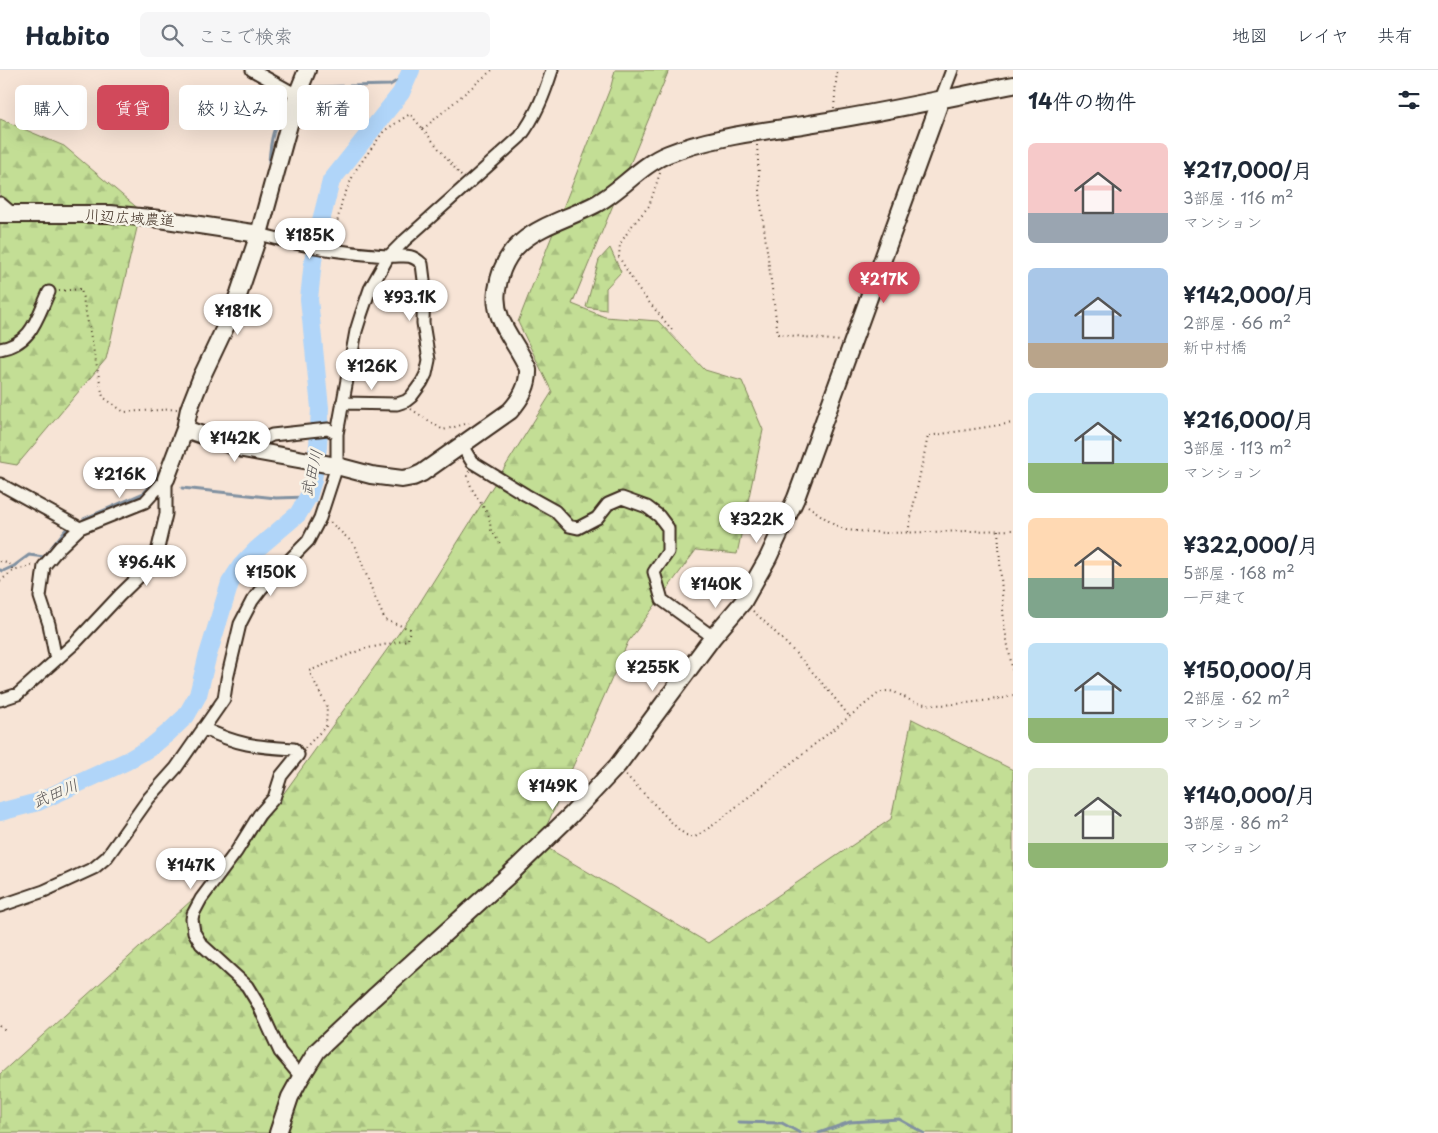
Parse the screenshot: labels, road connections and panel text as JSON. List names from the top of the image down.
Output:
{
  "streets": {
    "street": ["川辺広域農道"]
  },
  "water": ["武田川"],
  "page": {
    "header": "Habito",
    "search": "ここで検索",
    "nav": ["地図", "レイヤ", "共有"],
    "heading": "14件の物件",
    "chip": [
      "購入",
      "賃貸",
      "絞り込み",
      "新着"
    ],
    "list": [
      {
        "name": "¥217,000/月",
        "note": "3部屋 · 116 m² · マンション"
      },
      {
        "name": "¥142,000/月",
        "note": "2部屋 · 66 m² · 新中村橋"
      },
      {
        "name": "¥216,000/月",
        "note": "3部屋 · 113 m² · マンション"
      },
      {
        "name": "¥322,000/月",
        "note": "5部屋 · 168 m² · 一戸建て"
      },
      {
        "name": "¥150,000/月",
        "note": "2部屋 · 62 m² · マンション"
      },
      {
        "name": "¥140,000/月",
        "note": "3部屋 · 86 m² · マンション"
      }
    ],
    "price": [
      "¥185K",
      "¥217K",
      "¥93.1K",
      "¥181K",
      "¥126K",
      "¥142K",
      "¥216K",
      "¥322K",
      "¥96.4K",
      "¥150K",
      "¥140K",
      "¥255K",
      "¥149K",
      "¥147K"
    ]
  }
}
